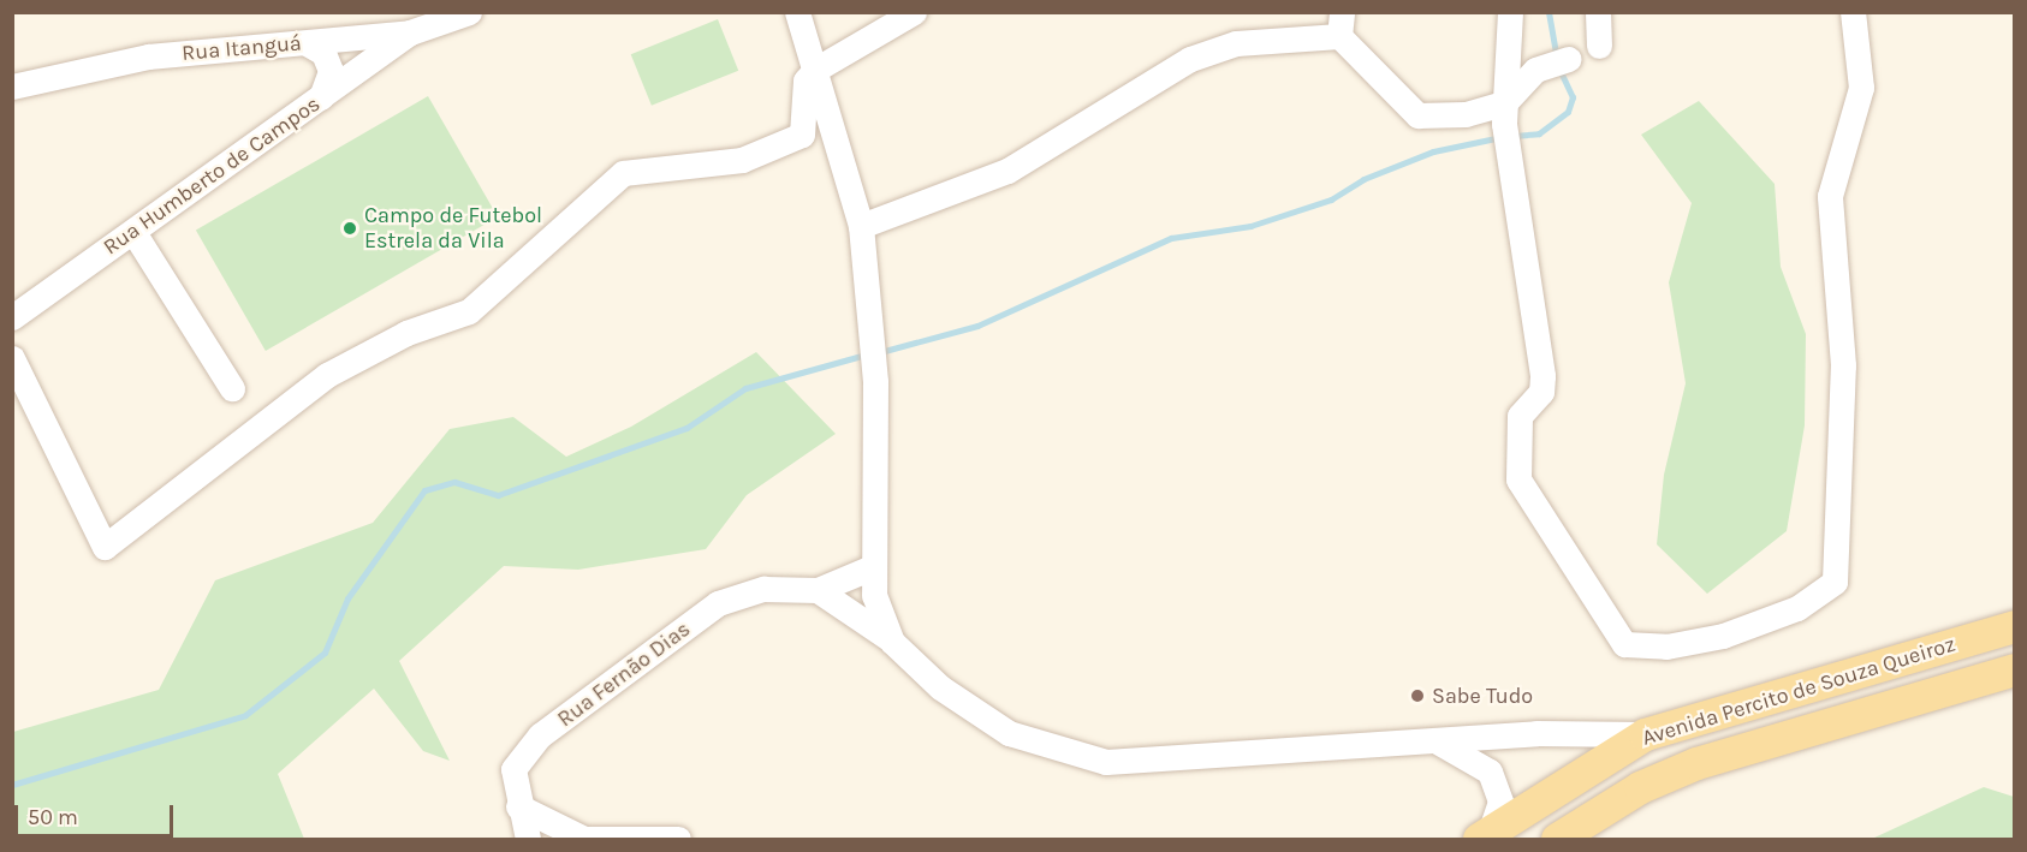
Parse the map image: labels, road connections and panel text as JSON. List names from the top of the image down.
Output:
{
  "streets": {
    "main road": ["Avenida Percito de Souza Queiroz"],
    "street": ["Rua Itanguá", "Rua Humberto de Campos", "Rua Fernão Dias"]
  },
  "crossings": [
    ["Rua Itanguá", "Rua Humberto de Campos"]
  ],
  "places": ["Campo de Futebol Estrela da Vila", "Sabe Tudo"],
  "scale_bar": "50 m"
}
